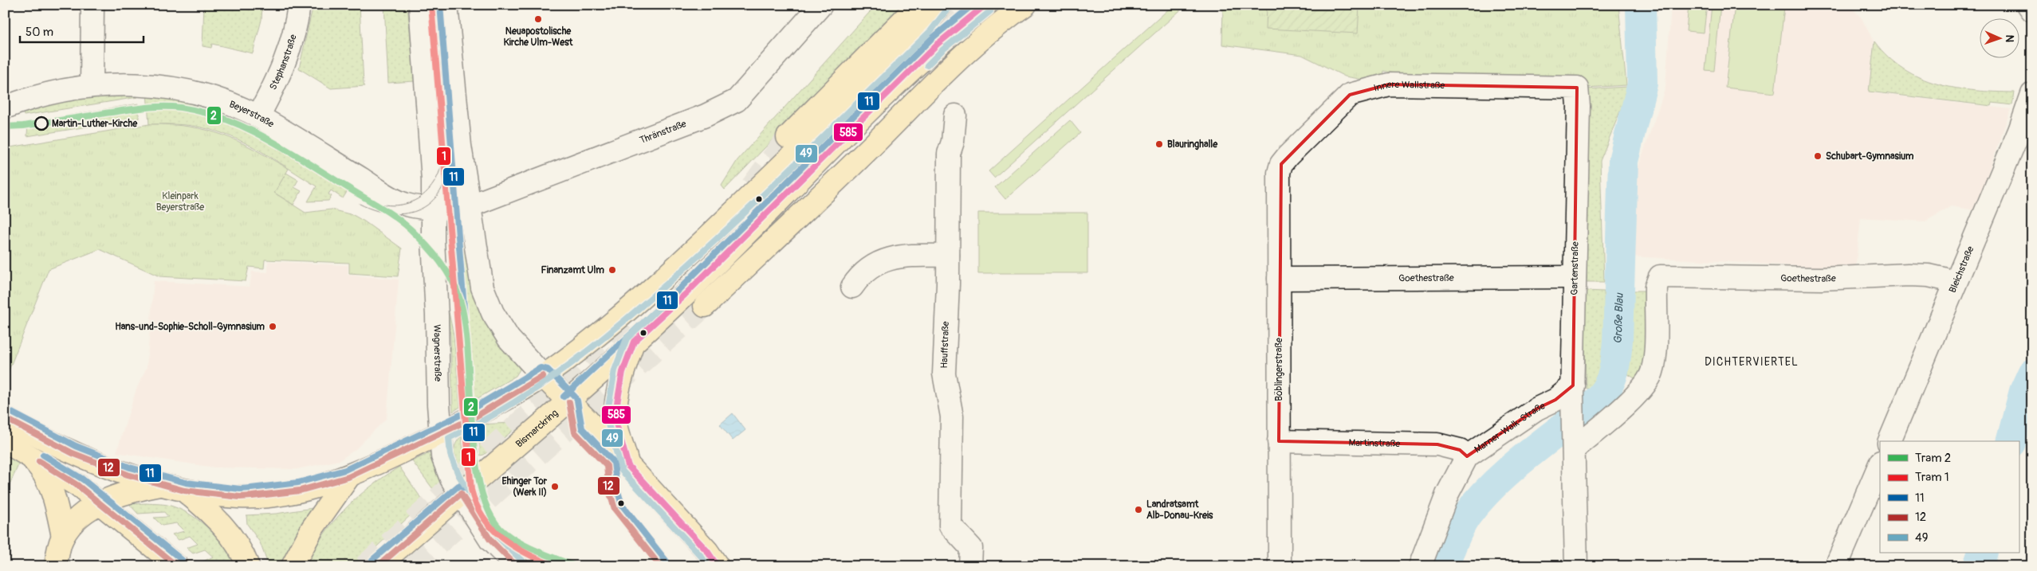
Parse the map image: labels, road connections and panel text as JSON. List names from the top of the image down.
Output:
{
  "streets": {
    "main road": ["Bismarckring"],
    "street": [
      "Stephanstraße",
      "Innere Wallstraße",
      "Beyerstraße",
      "Thränstraße",
      "Gartenstraße",
      "Bleichstraße",
      "Goethestraße",
      "Hauffstraße",
      "Wagnerstraße",
      "Böblingerstraße",
      "Marner-Walk-Straße",
      "Martinstraße"
    ]
  },
  "crossings": [
    ["Stephanstraße", "Beyerstraße"],
    ["Innere Wallstraße", "Gartenstraße"],
    ["Innere Wallstraße", "Böblingerstraße"],
    ["Beyerstraße", "Wagnerstraße"],
    ["Gartenstraße", "Goethestraße"],
    ["Gartenstraße", "Marner-Walk-Straße"],
    ["Bleichstraße", "Goethestraße"],
    ["Goethestraße", "Böblingerstraße"],
    ["Wagnerstraße", "Bismarckring"],
    ["Böblingerstraße", "Martinstraße"],
    ["Marner-Walk-Straße", "Martinstraße"]
  ],
  "districts": ["DICHTERVIERTEL"],
  "water": ["Große Blau"],
  "parks": ["Kleinpark Beyerstraße"],
  "places": [
    "Neuapostolische Kirche Ulm-West",
    "Martin-Luther-Kirche",
    "Blauringhalle",
    "Schubart-Gymnasium",
    "Finanzamt Ulm",
    "Hans-und-Sophie-Scholl-Gymnasium",
    "Ehinger Tor (Werk II)",
    "Landratsamt Alb-Donau-Kreis"
  ],
  "lines": [
    "transit line 11",
    "transit line 585",
    "tram line 1",
    "transit line 49",
    "tram line 2",
    "transit line 12"
  ],
  "legend": [
    "Tram 2",
    "Tram 1",
    "11",
    "12",
    "49"
  ],
  "scale_bar": "50 m",
  "north": "right"
}
